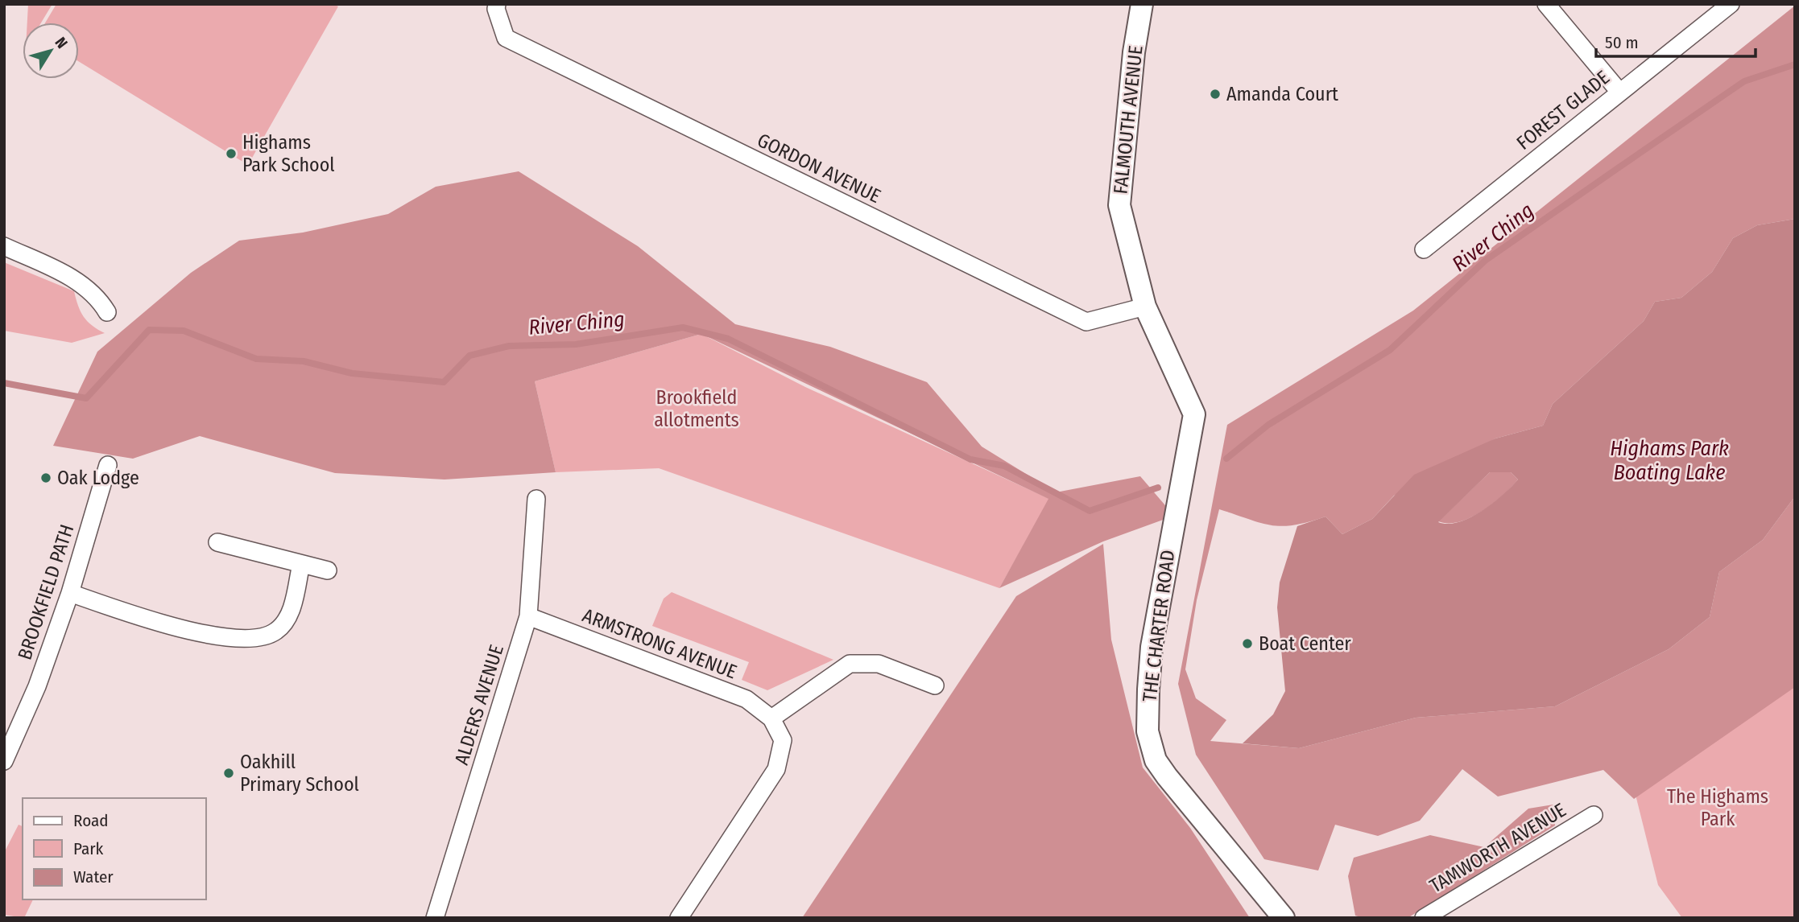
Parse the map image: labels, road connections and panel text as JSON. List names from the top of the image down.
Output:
{
  "streets": {
    "street": [
      "FOREST GLADE",
      "FALMOUTH AVENUE",
      "GORDON AVENUE",
      "BROOKFIELD PATH",
      "THE CHARTER ROAD",
      "ARMSTRONG AVENUE",
      "ALDERS AVENUE",
      "TAMWORTH AVENUE"
    ]
  },
  "crossings": [
    ["FALMOUTH AVENUE", "GORDON AVENUE"],
    ["FALMOUTH AVENUE", "THE CHARTER ROAD"],
    ["ARMSTRONG AVENUE", "ALDERS AVENUE"]
  ],
  "water": ["River Ching", "Highams Park Boating Lake"],
  "parks": ["Brookfield allotments", "The Highams Park"],
  "places": [
    "Amanda Court",
    "Highams Park School",
    "Oak Lodge",
    "Boat Center",
    "Oakhill Primary School"
  ],
  "legend": ["Road", "Park", "Water"],
  "scale_bar": "50 m",
  "north": "top right"
}
